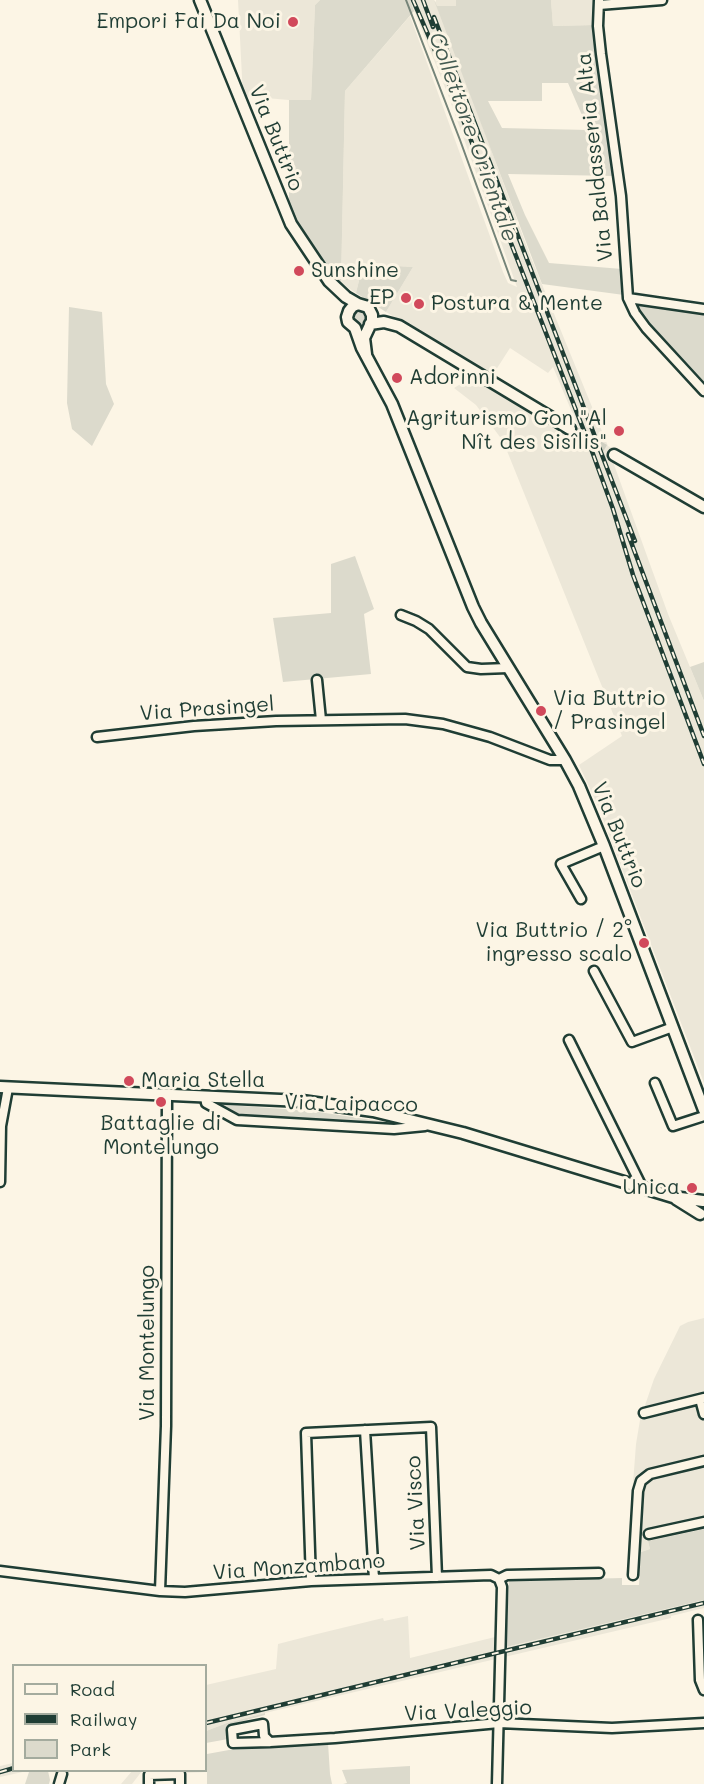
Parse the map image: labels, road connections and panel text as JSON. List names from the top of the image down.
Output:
{
  "streets": {
    "street": [
      "Via Buttrio",
      "Via Baldasseria Alta",
      "Via Prasingel",
      "Via Laipacco",
      "Via Montelungo",
      "Via Visco",
      "Via Monzambano",
      "Via Valeggio"
    ]
  },
  "crossings": [
    ["Via Buttrio", "Via Prasingel"],
    ["Via Laipacco", "Via Montelungo"],
    ["Via Montelungo", "Via Monzambano"],
    ["Via Visco", "Via Monzambano"]
  ],
  "water": ["Collettore Orientale"],
  "places": [
    "Empori Fai Da Noi",
    "Sunshine",
    "EP",
    "Postura & Mente",
    "Adorinni",
    "Agriturismo Gon \"Al Nît des Sisîlis\"",
    "Via Buttrio / Prasingel",
    "Via Buttrio / 2° ingresso scalo",
    "Maria Stella",
    "Battaglie di Montelungo",
    "Unica"
  ],
  "legend": ["Road", "Railway", "Park"]
}
